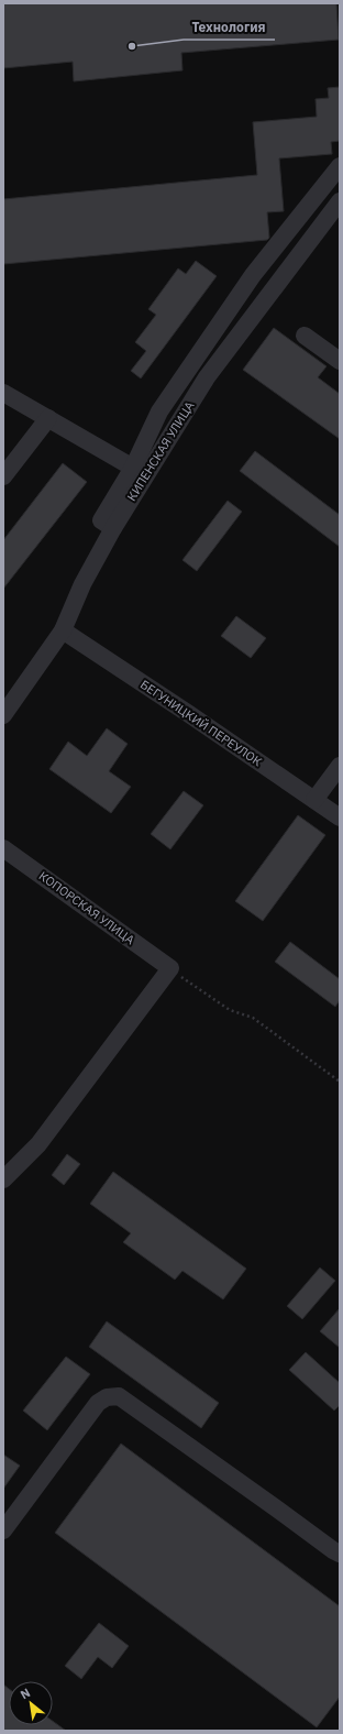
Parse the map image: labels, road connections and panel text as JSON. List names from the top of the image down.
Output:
{
  "streets": {
    "street": ["КИПЕНСКАЯ УЛИЦА", "БЕГУНИЦКИЙ ПЕРЕУЛОК", "КОПОРСКАЯ УЛИЦА"]
  },
  "crossings": [
    ["КИПЕНСКАЯ УЛИЦА", "БЕГУНИЦКИЙ ПЕРЕУЛОК"]
  ],
  "places": ["Технология"],
  "north": "top left"
}
